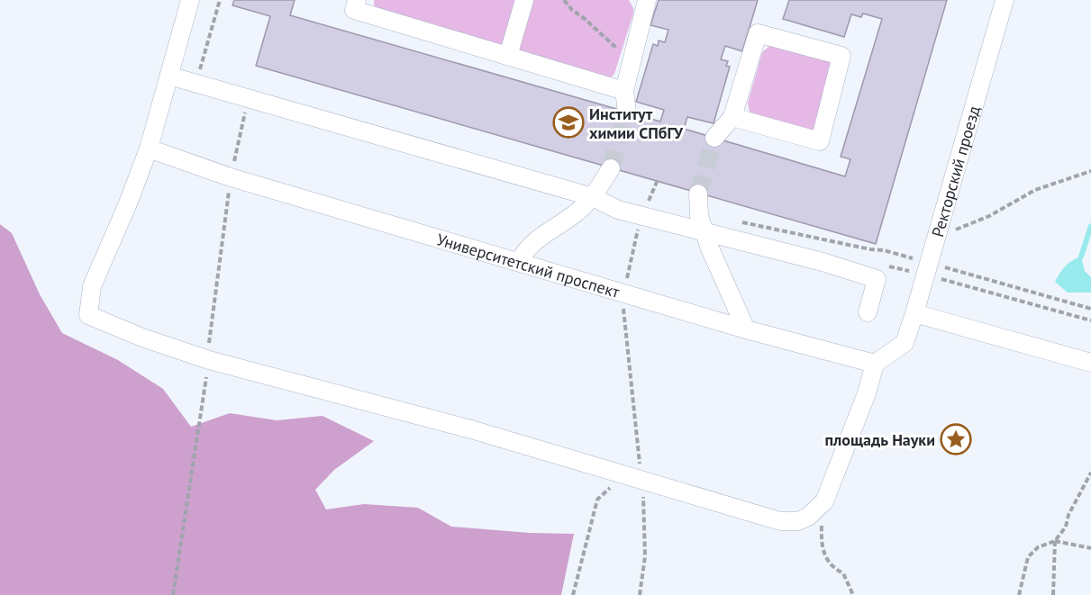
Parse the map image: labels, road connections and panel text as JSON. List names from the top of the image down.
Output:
{
  "streets": {
    "street": ["Ректорский проезд", "Университетский проспект"]
  },
  "crossings": [
    ["Ректорский проезд", "Университетский проспект"]
  ],
  "places": {
    "school or university": ["Институт химии СПбГУ"],
    "place": ["площадь Науки"]
  }
}
